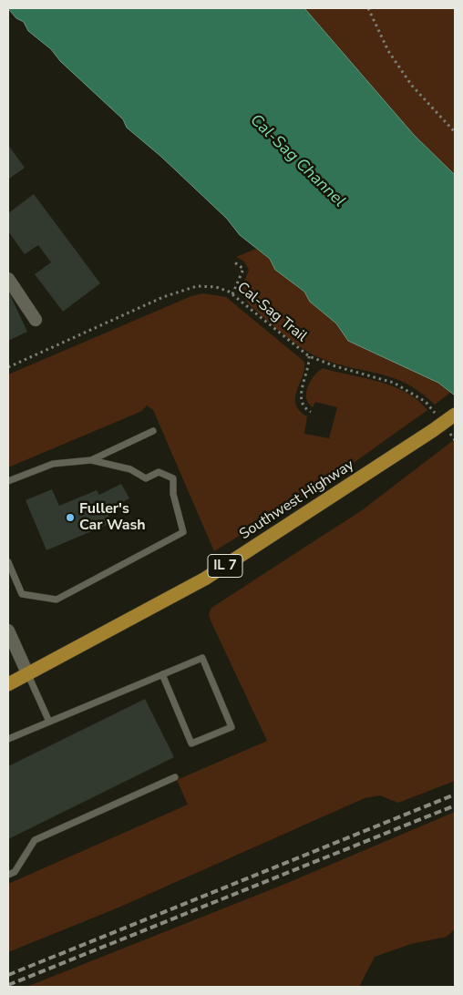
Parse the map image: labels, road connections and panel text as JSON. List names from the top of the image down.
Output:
{
  "streets": {
    "main road": ["Southwest Highway", "IL 7"],
    "path": ["Cal-Sag Trail"]
  },
  "water": ["Cal-Sag Channel"],
  "places": ["Fuller's Car Wash"]
}
